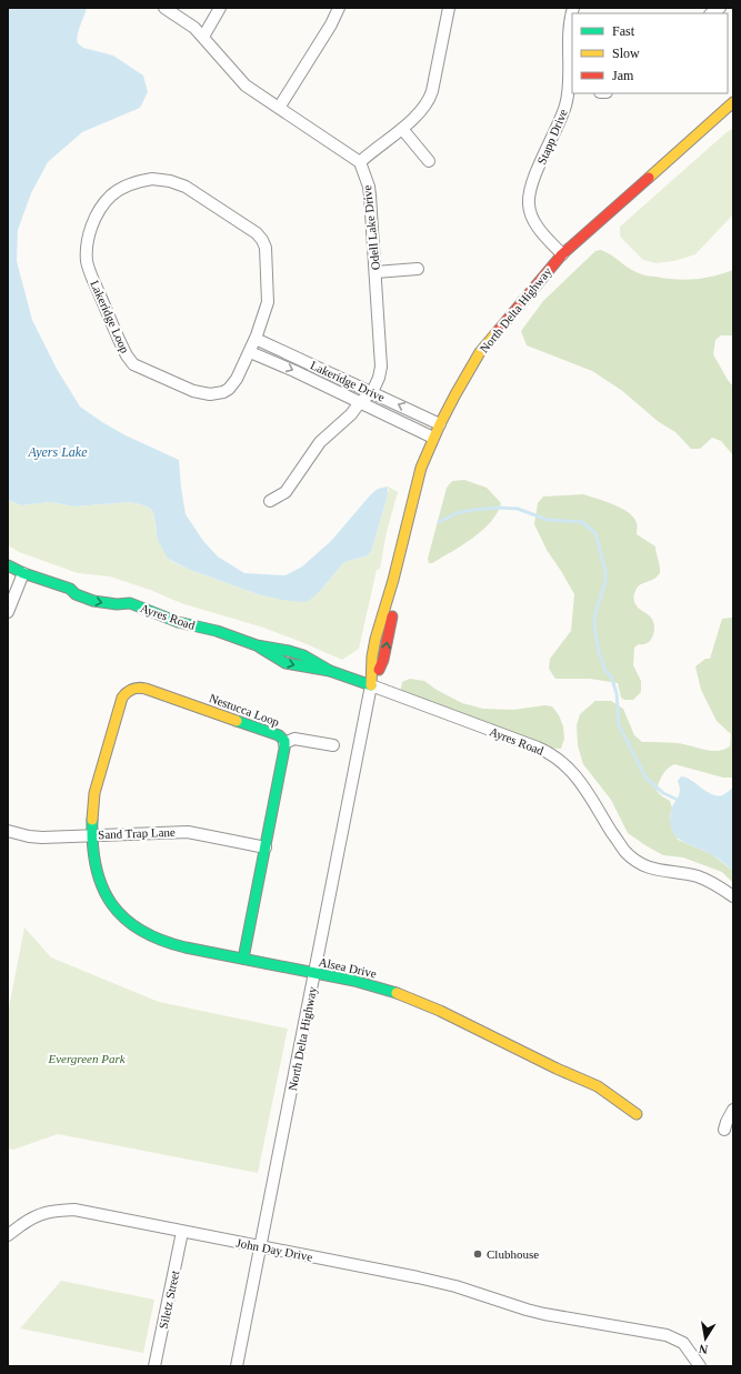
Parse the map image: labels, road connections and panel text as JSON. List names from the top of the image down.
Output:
{
  "streets": {
    "street": [
      "Stapp Drive",
      "Odell Lake Drive",
      "North Delta Highway",
      "Lakeridge Loop",
      "Lakeridge Drive",
      "Ayres Road",
      "Nestucca Loop",
      "Sand Trap Lane",
      "Alsea Drive",
      "John Day Drive",
      "Siletz Street"
    ]
  },
  "crossings": [
    ["Stapp Drive", "North Delta Highway"],
    ["Odell Lake Drive", "Lakeridge Drive"],
    ["North Delta Highway", "Lakeridge Drive"],
    ["North Delta Highway", "Ayres Road"],
    ["North Delta Highway", "Alsea Drive"],
    ["North Delta Highway", "John Day Drive"],
    ["Lakeridge Loop", "Lakeridge Drive"],
    ["Nestucca Loop", "Sand Trap Lane"],
    ["Nestucca Loop", "Alsea Drive"],
    ["Sand Trap Lane", "Alsea Drive"],
    ["John Day Drive", "Siletz Street"]
  ],
  "water": ["Ayers Lake"],
  "parks": ["Evergreen Park"],
  "places": ["Clubhouse"],
  "legend": ["Fast", "Slow", "Jam"],
  "north": "bottom"
}
